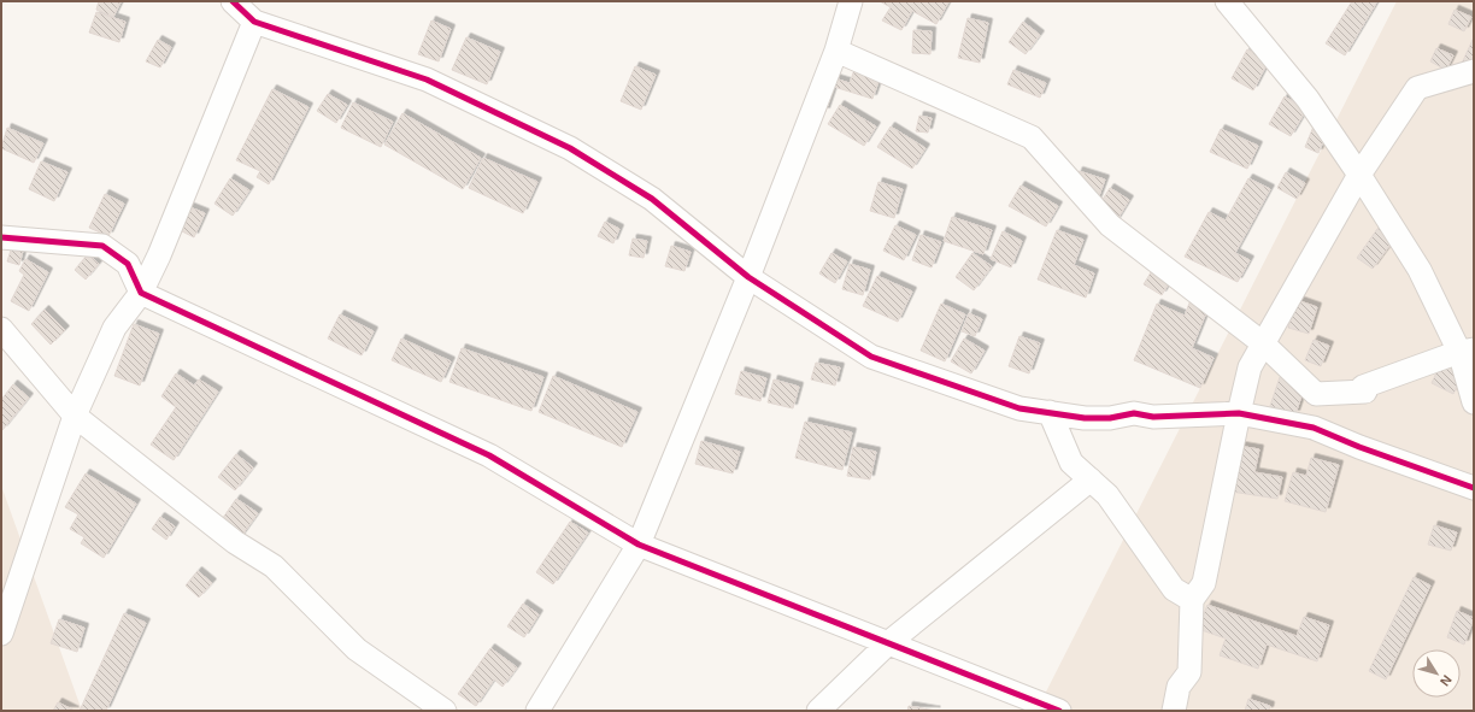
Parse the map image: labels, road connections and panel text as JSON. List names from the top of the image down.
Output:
{
  "north": "bottom right"
}
